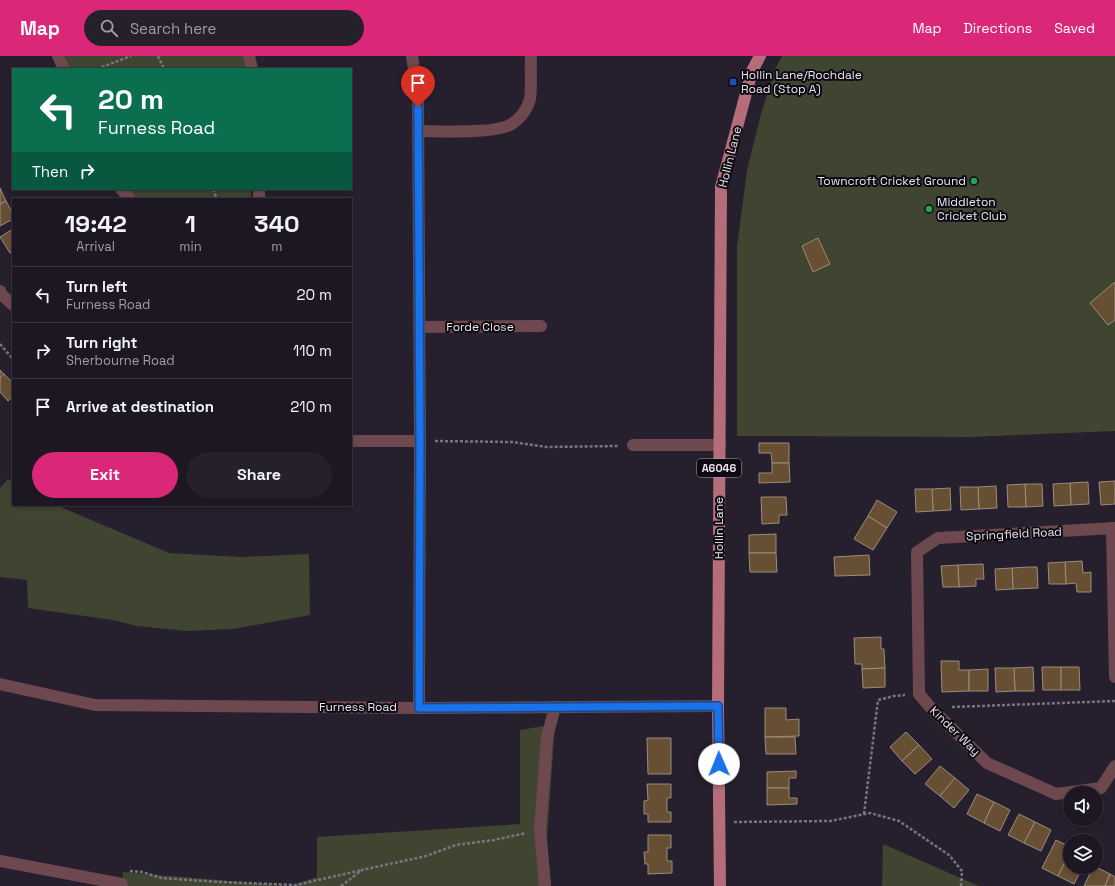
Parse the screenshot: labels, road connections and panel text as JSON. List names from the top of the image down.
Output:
{
  "streets": {
    "main road": ["Hollin Lane", "A6046"],
    "street": [
      "Forde Close",
      "Springfield Road",
      "Furness Road",
      "Kinder Way"
    ]
  },
  "crossings": [
    ["Hollin Lane", "Furness Road"],
    ["Springfield Road", "Kinder Way"]
  ],
  "places": {
    "transit": ["Hollin Lane/Rochdale Road (Stop A)"],
    "other": ["Towncroft Cricket Ground", "Middleton Cricket Club"]
  },
  "page": {
    "header": "Map",
    "search": "Search here",
    "nav": ["Map", "Directions", "Saved"],
    "turn": ["20 m", "Furness Road"],
    "then": "Then",
    "eta": [
      "19:42",
      "Arrival",
      "1",
      "min",
      "340",
      "m"
    ],
    "list": [
      {
        "name": "Turn left",
        "note": "Furness Road",
        "value": "20 m"
      },
      {
        "name": "Turn right",
        "note": "Sherbourne Road",
        "value": "110 m"
      },
      {
        "name": "Arrive at destination",
        "value": "210 m"
      }
    ],
    "buttons": ["Exit", "Share"]
  }
}
